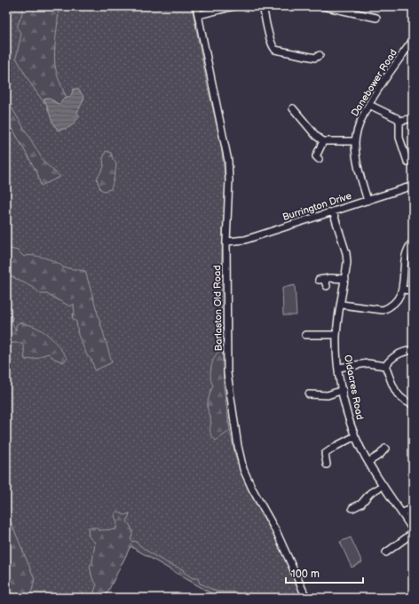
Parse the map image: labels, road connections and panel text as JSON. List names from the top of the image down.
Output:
{
  "streets": {
    "street": [
      "Danebower Road",
      "Burrington Drive",
      "Barlaston Old Road",
      "Oldacres Road"
    ]
  },
  "crossings": [
    ["Danebower Road", "Burrington Drive"],
    ["Burrington Drive", "Barlaston Old Road"],
    ["Burrington Drive", "Oldacres Road"]
  ],
  "scale_bar": "100 m"
}
